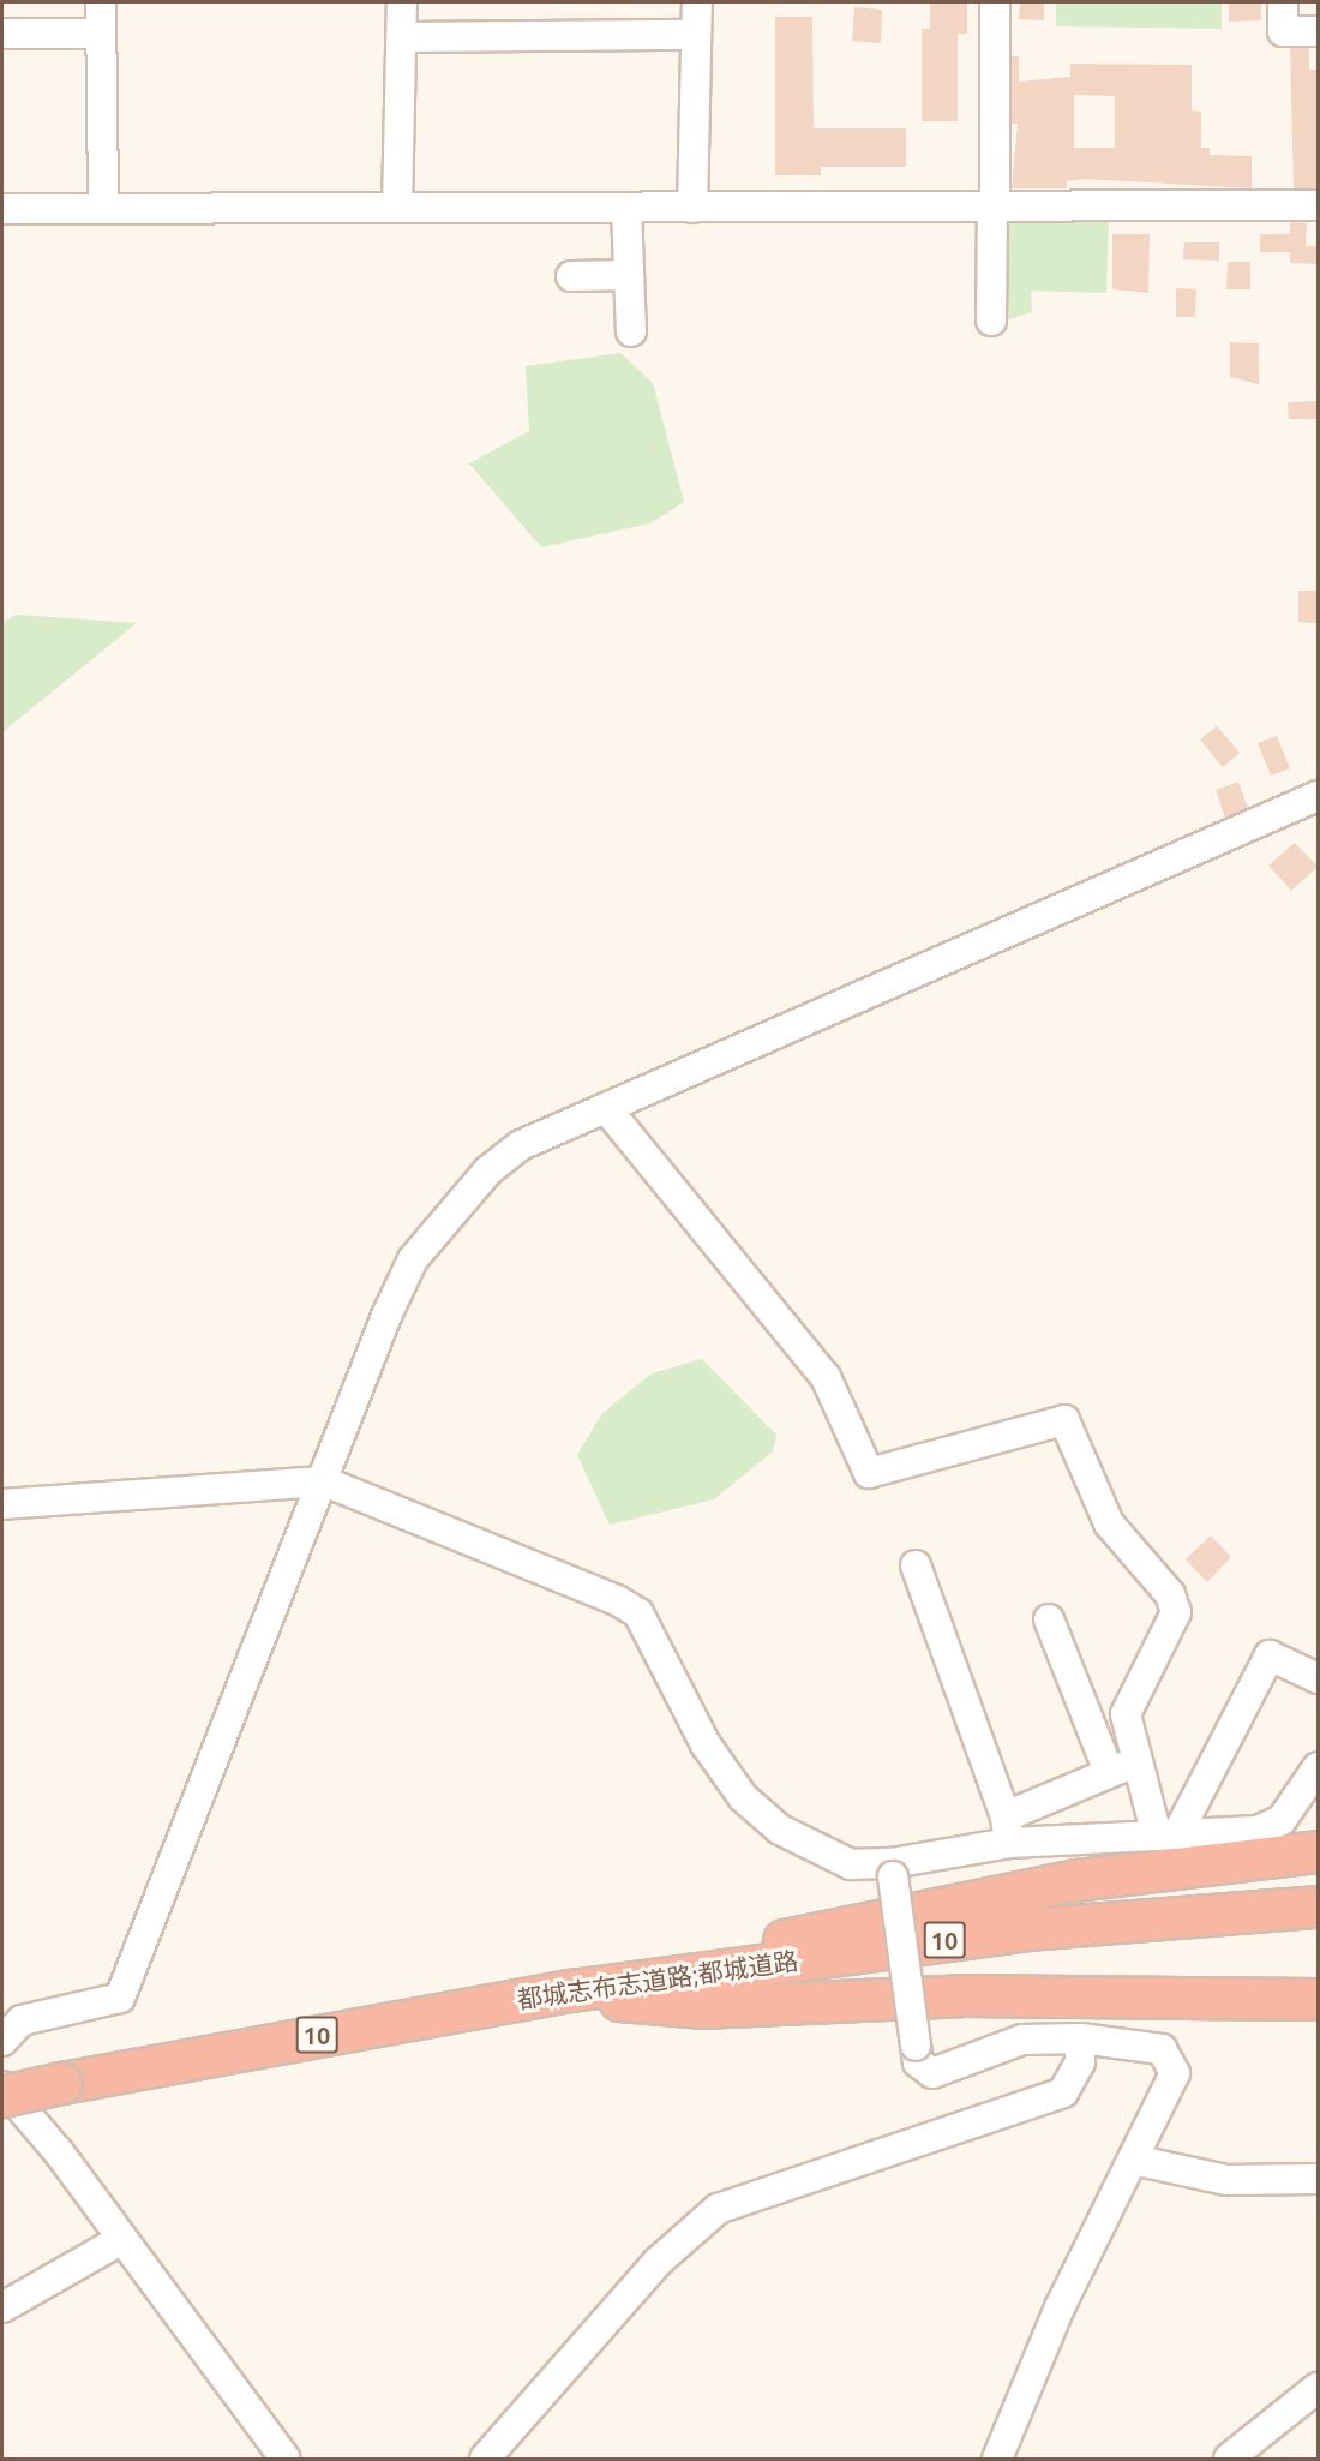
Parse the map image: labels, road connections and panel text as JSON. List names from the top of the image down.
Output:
{
  "streets": {
    "highway": ["10", "都城志布志道路;都城道路"]
  }
}
